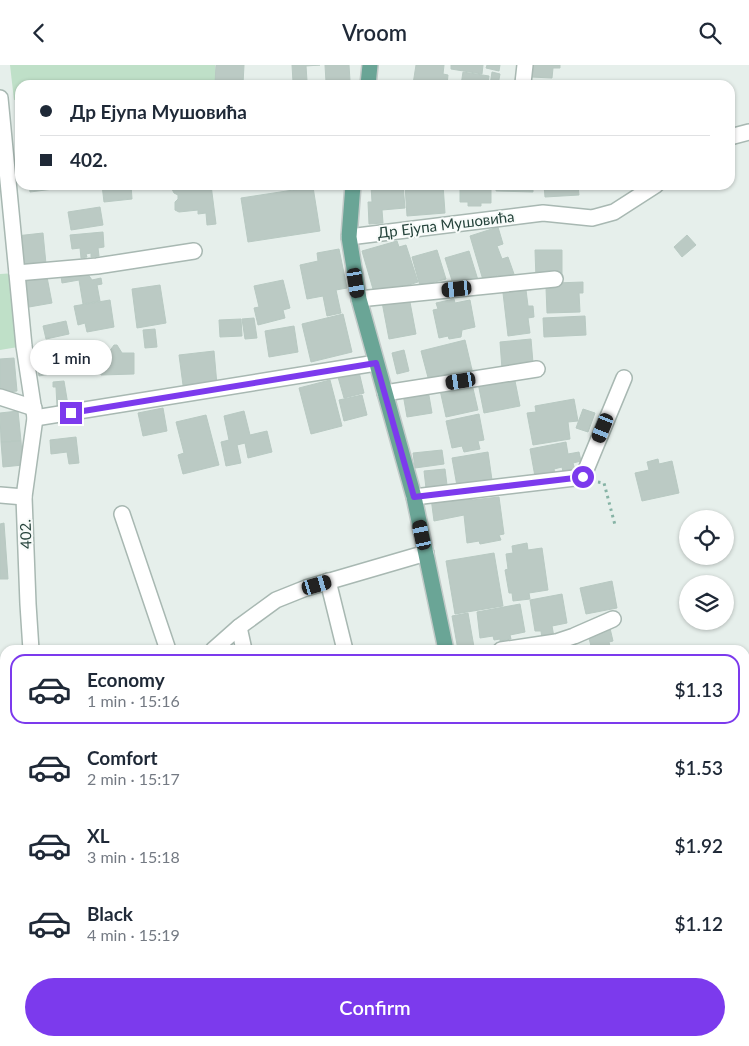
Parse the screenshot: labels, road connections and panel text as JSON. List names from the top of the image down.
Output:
{
  "streets": {
    "street": ["Др Ејупа Мушовића", "402."]
  },
  "page": {
    "header": "Vroom",
    "banner": ["Др Ејупа Мушовића", "402."],
    "bubble": "1 min",
    "list": [
      {
        "name": "Economy",
        "note": "1 min · 15:16",
        "value": "$1.13"
      },
      {
        "name": "Comfort",
        "note": "2 min · 15:17",
        "value": "$1.53"
      },
      {
        "name": "XL",
        "note": "3 min · 15:18",
        "value": "$1.92"
      },
      {
        "name": "Black",
        "note": "4 min · 15:19",
        "value": "$1.12"
      }
    ],
    "buttons": "Confirm"
  }
}
